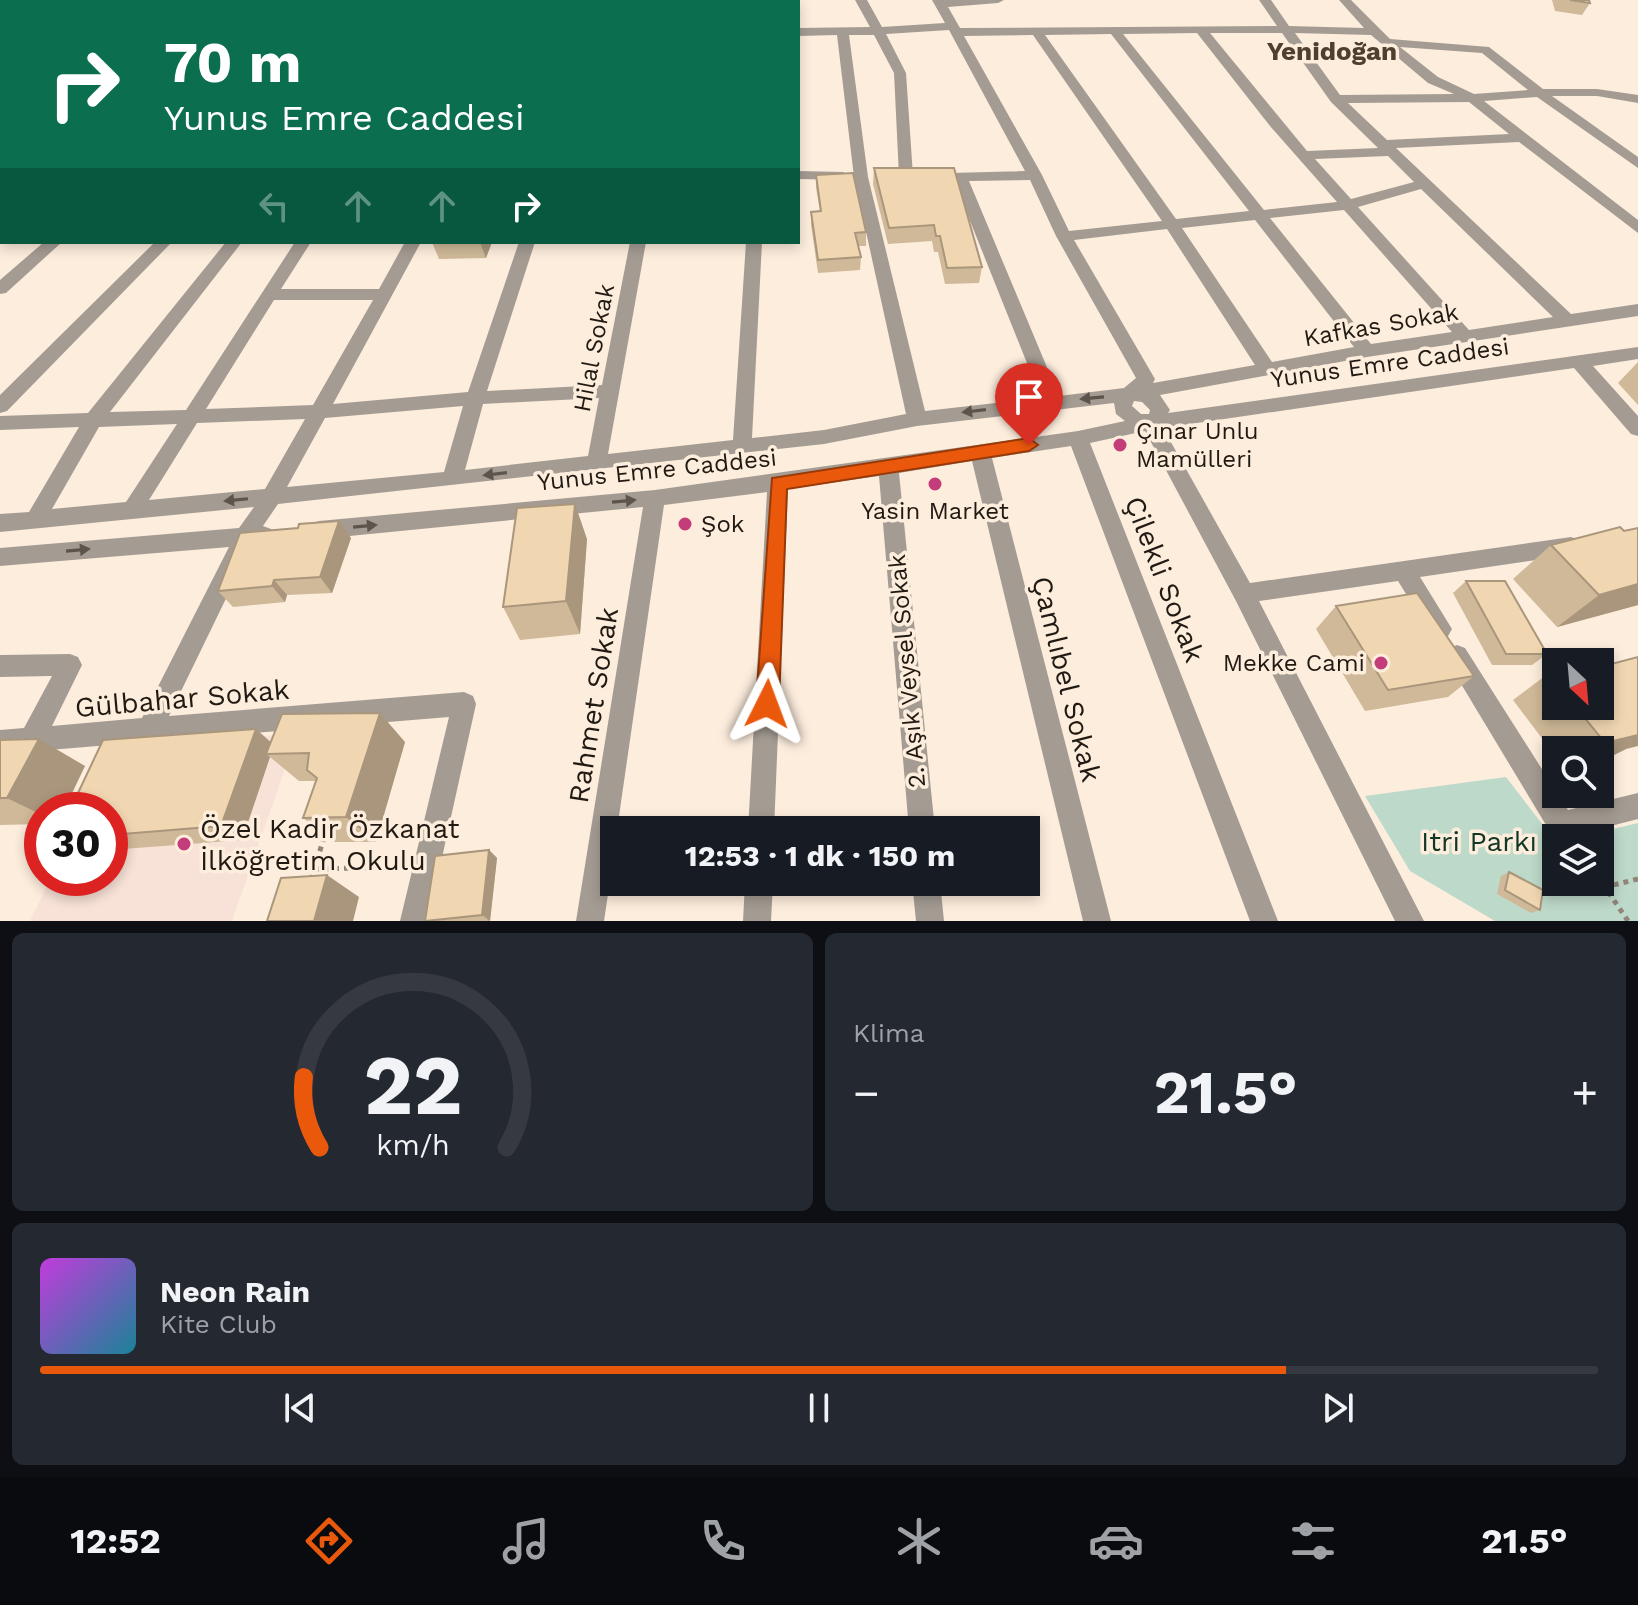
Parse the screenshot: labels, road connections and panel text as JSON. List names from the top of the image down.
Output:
{
  "streets": {
    "street": [
      "Kafkas Sokak",
      "Hilal Sokak",
      "Yunus Emre Caddesi",
      "Çilekli Sokak",
      "2. Aşık Veysel Sokak",
      "Çamlıbel Sokak",
      "Gülbahar Sokak",
      "Rahmet Sokak"
    ]
  },
  "crossings": [
    ["Kafkas Sokak", "Hilal Sokak"],
    ["Yunus Emre Caddesi", "Çilekli Sokak"],
    ["Yunus Emre Caddesi", "2. Aşık Veysel Sokak"],
    ["Yunus Emre Caddesi", "Çamlıbel Sokak"],
    ["Yunus Emre Caddesi", "Rahmet Sokak"]
  ],
  "districts": ["Yenidoğan"],
  "parks": ["Itri Parkı"],
  "places": [
    "Çınar Unlu Mamülleri",
    "Yasin Market",
    "Şok",
    "Mekke Cami",
    "Özel Kadir Özkanat İlköğretim Okulu"
  ],
  "north": "bottom right",
  "page": {
    "turn": ["70 m", "Yunus Emre Caddesi"],
    "limit": "30",
    "trip": "12:53 · 1 dk · 150 m",
    "tile": "Klima",
    "heat": ["−", "21.5°", "+"],
    "song": ["Neon Rain", "Kite Club"],
    "tabs": ["12:52", "21.5°"],
    "gauge": ["22", "km/h"]
  }
}
